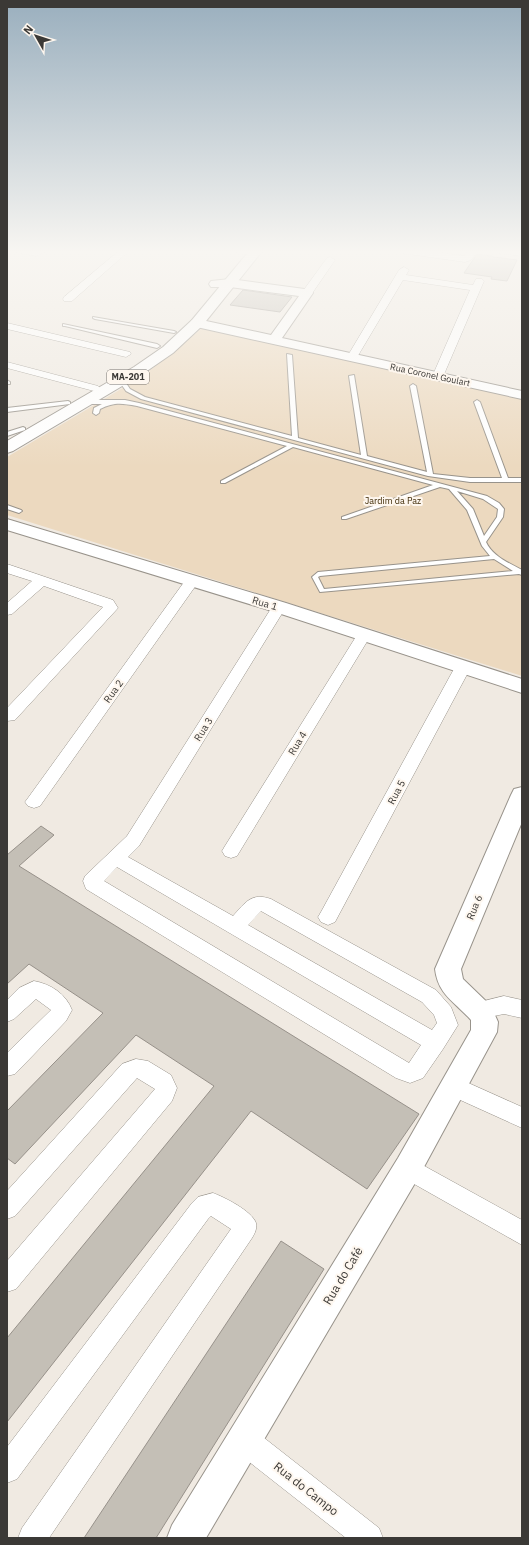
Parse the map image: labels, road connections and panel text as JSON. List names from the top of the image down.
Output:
{
  "streets": {
    "main road": [
      "Rua Coronel Goulart",
      "MA-201",
      "Rua 1",
      "Rua 6",
      "Rua do Café"
    ],
    "street": [
      "Rua 2",
      "Rua 3",
      "Rua 4",
      "Rua 5",
      "Rua do Campo"
    ]
  },
  "crossings": [
    ["Rua Coronel Goulart", "MA-201"],
    ["Rua 1", "Rua 2"],
    ["Rua 1", "Rua 3"],
    ["Rua 1", "Rua 4"],
    ["Rua 1", "Rua 5"],
    ["Rua 6", "Rua do Café"],
    ["Rua do Café", "Rua do Campo"]
  ],
  "parks": ["Jardim da Paz"],
  "north": "top left"
}
